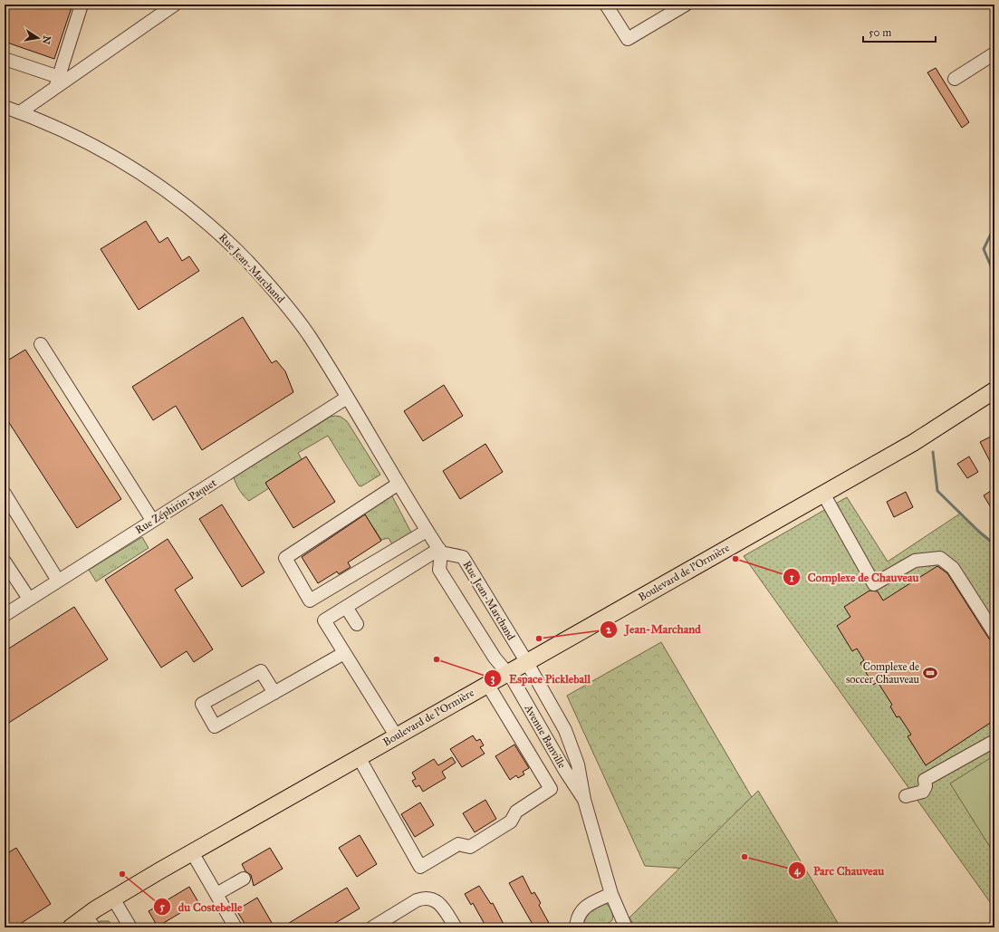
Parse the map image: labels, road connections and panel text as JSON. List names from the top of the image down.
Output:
{
  "streets": {
    "main road": ["Boulevard de l'Ormière"],
    "street": ["Rue Jean-Marchand", "Rue Zéphirin-Paquet", "Avenue Banville"]
  },
  "crossings": [
    ["Rue Jean-Marchand", "Rue Zéphirin-Paquet"],
    ["Rue Jean-Marchand", "Boulevard de l'Ormière"],
    ["Rue Jean-Marchand", "Avenue Banville"],
    ["Boulevard de l'Ormière", "Avenue Banville"]
  ],
  "places": {
    "other": [
      "Complexe de Chauveau",
      "Jean-Marchand",
      "Espace Pickleball",
      "Parc Chauveau",
      "du Costebelle"
    ],
    "sports": ["Complexe de soccer Chauveau"]
  },
  "scale_bar": "50 m",
  "north": "right"
}
